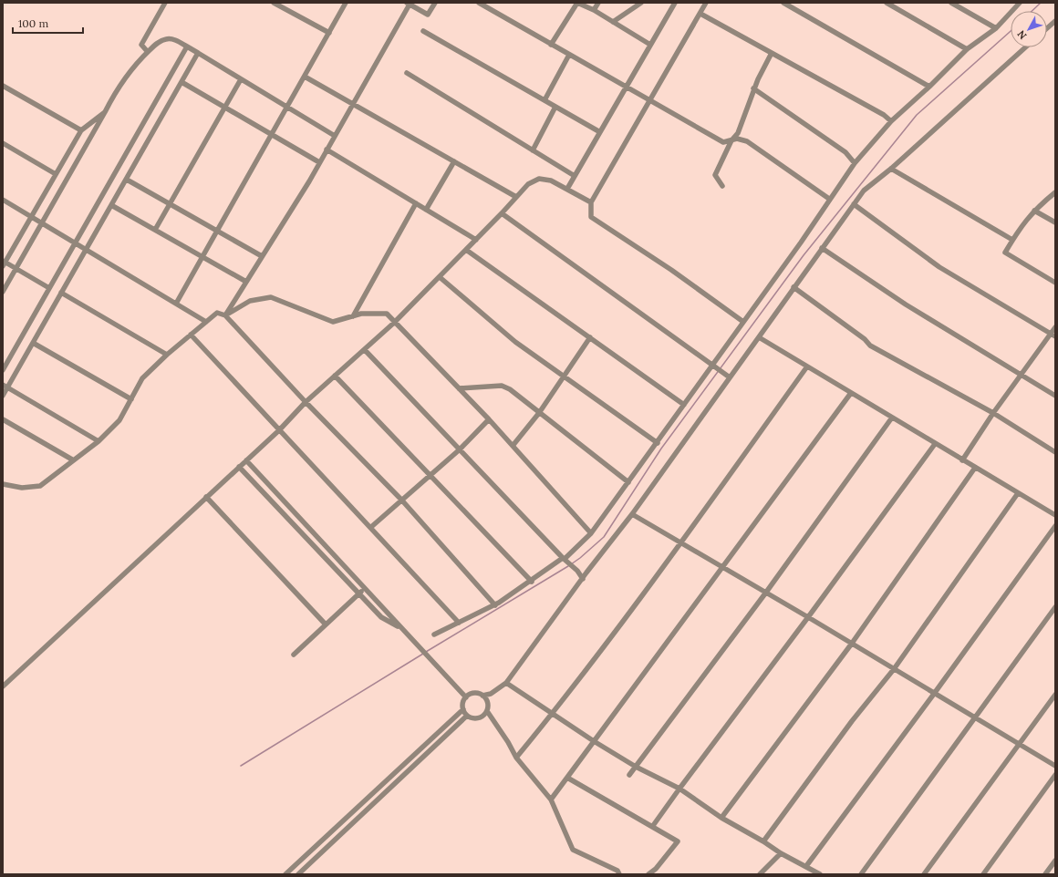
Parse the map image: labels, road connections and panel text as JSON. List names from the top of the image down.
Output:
{
  "scale_bar": "100 m",
  "north": "bottom left"
}
